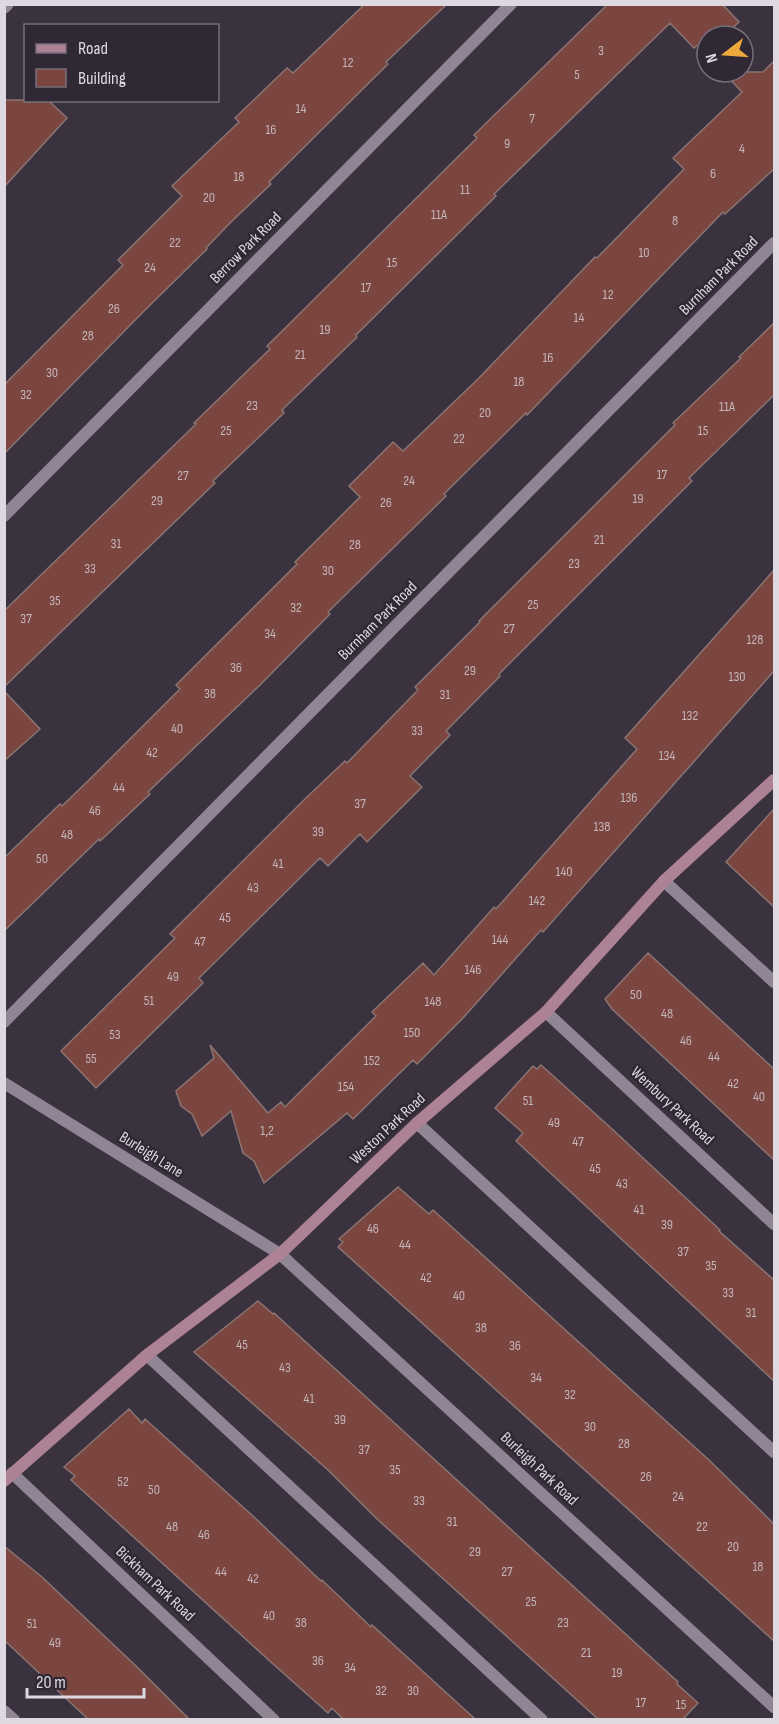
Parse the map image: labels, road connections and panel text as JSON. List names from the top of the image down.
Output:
{
  "streets": {
    "street": [
      "Berrow Park Road",
      "Burnham Park Road",
      "Wembury Park Road",
      "Weston Park Road",
      "Burleigh Lane",
      "Burleigh Park Road",
      "Bickham Park Road"
    ]
  },
  "crossings": [
    ["Wembury Park Road", "Weston Park Road"],
    ["Weston Park Road", "Burleigh Lane"],
    ["Weston Park Road", "Burleigh Park Road"],
    ["Weston Park Road", "Bickham Park Road"],
    ["Burleigh Lane", "Burleigh Park Road"]
  ],
  "house_numbers": [
    "3",
    "12",
    "5",
    "14",
    "7",
    "16",
    "9",
    "4",
    "6",
    "18",
    "11",
    "20",
    "11A",
    "8",
    "22",
    "10",
    "15",
    "24",
    "17",
    "12",
    "26",
    "14",
    "19",
    "28",
    "21",
    "16",
    "30",
    "18",
    "32",
    "23",
    "11A",
    "20",
    "25",
    "15",
    "22",
    "17",
    "27",
    "24",
    "19",
    "29",
    "26",
    "21",
    "31",
    "28",
    "23",
    "33",
    "30",
    "35",
    "25",
    "32",
    "37",
    "27",
    "34",
    "128",
    "36",
    "29",
    "130",
    "38",
    "31",
    "132",
    "40",
    "33",
    "42",
    "134",
    "44",
    "136",
    "37",
    "46",
    "138",
    "39",
    "48",
    "50",
    "41",
    "140",
    "43",
    "142",
    "45",
    "144",
    "47",
    "146",
    "49",
    "50",
    "51",
    "148",
    "48",
    "150",
    "53",
    "46",
    "44",
    "55",
    "152",
    "42",
    "154",
    "40",
    "51",
    "49",
    "1,2",
    "47",
    "45",
    "43",
    "41",
    "39",
    "46",
    "44",
    "37",
    "35",
    "42",
    "33",
    "40",
    "31",
    "38",
    "45",
    "36",
    "43",
    "34",
    "32",
    "41",
    "39",
    "30",
    "28",
    "37",
    "35",
    "26",
    "52",
    "50",
    "24",
    "33",
    "31",
    "48",
    "22",
    "46",
    "20",
    "29",
    "18",
    "44",
    "27",
    "42",
    "25",
    "40",
    "38",
    "23",
    "51",
    "49",
    "21",
    "36",
    "34",
    "19",
    "32",
    "30",
    "17",
    "15"
  ],
  "legend": ["Road", "Building"],
  "scale_bar": "20 m",
  "north": "left"
}
